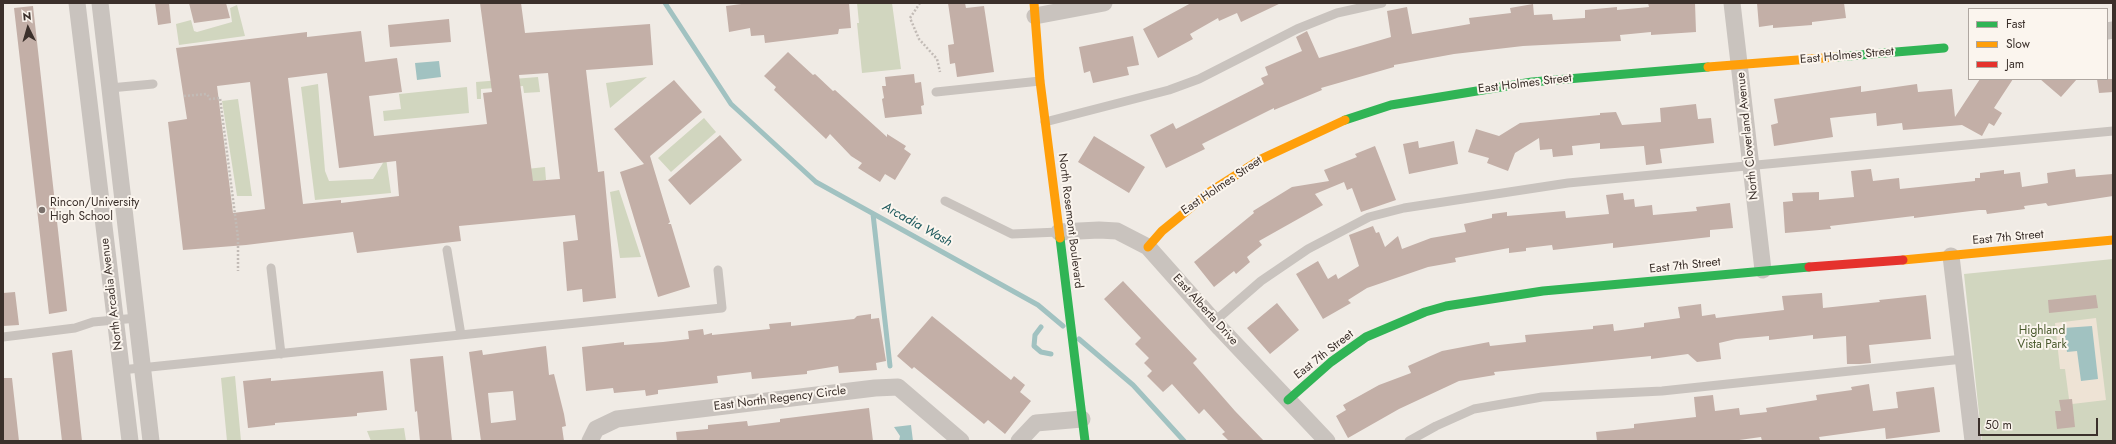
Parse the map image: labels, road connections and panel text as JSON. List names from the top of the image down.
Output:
{
  "streets": {
    "street": [
      "East Holmes Street",
      "North Cloverland Avenue",
      "North Rosemont Boulevard",
      "East 7th Street",
      "North Arcadia Avenue",
      "East Alberta Drive",
      "East North Regency Circle"
    ]
  },
  "crossings": [
    ["East Holmes Street", "North Cloverland Avenue"],
    ["East Holmes Street", "East Alberta Drive"],
    ["North Cloverland Avenue", "East 7th Street"],
    ["North Rosemont Boulevard", "East Alberta Drive"],
    ["East 7th Street", "East Alberta Drive"]
  ],
  "water": ["Arcadia Wash"],
  "parks": ["Highland Vista Park"],
  "places": ["Rincon/University High School"],
  "legend": ["Fast", "Slow", "Jam"],
  "scale_bar": "50 m",
  "north": "top"
}
